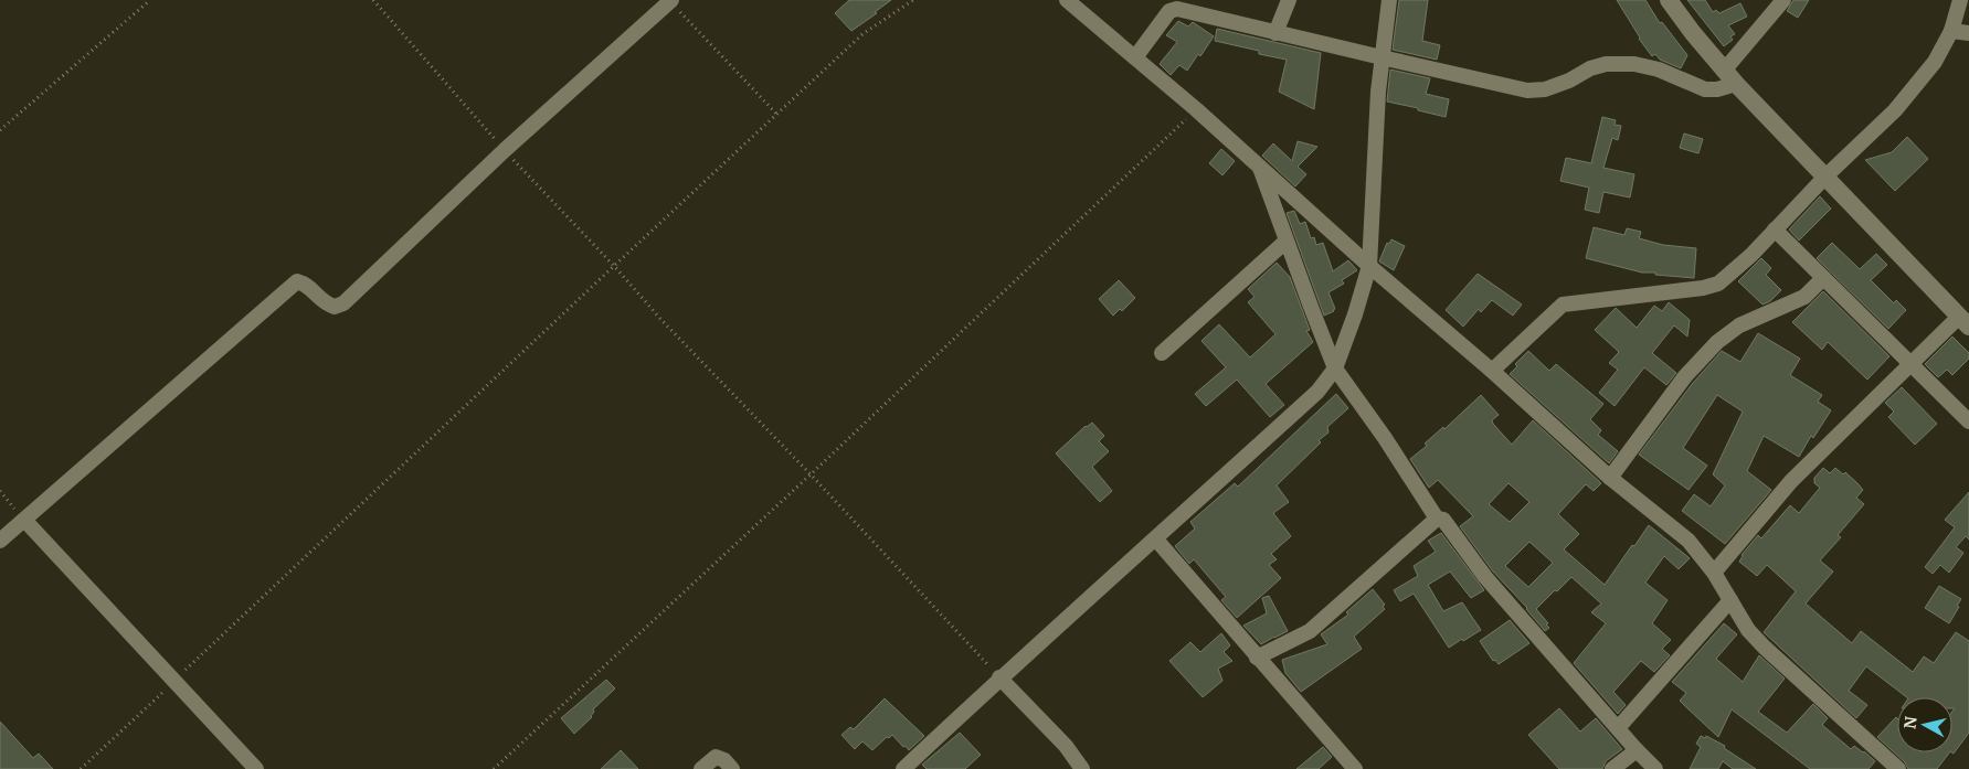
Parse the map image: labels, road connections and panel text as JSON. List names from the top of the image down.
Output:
{
  "north": "left"
}
